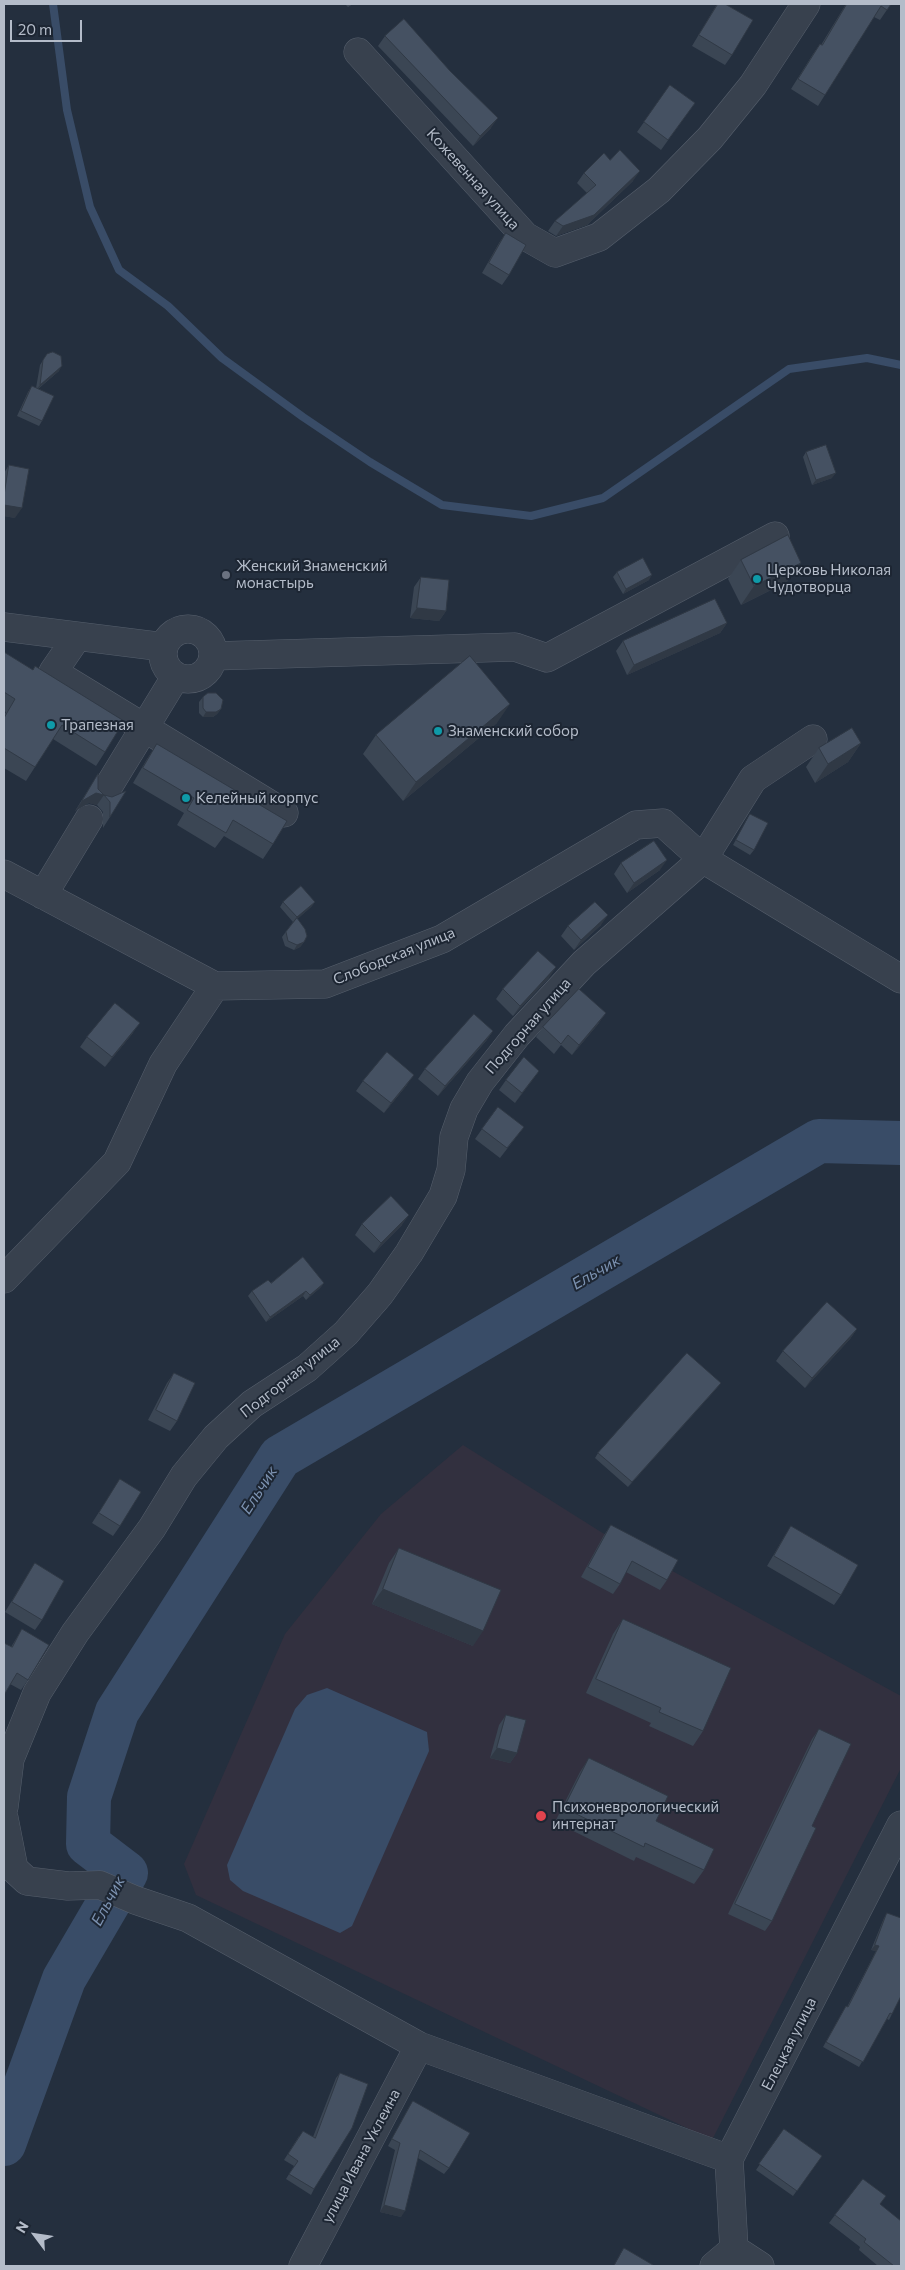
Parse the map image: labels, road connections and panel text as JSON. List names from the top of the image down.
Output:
{
  "streets": {
    "street": [
      "Кожевенная улица",
      "Слободская улица",
      "Подгорная улица",
      "Елецкая улица",
      "улица Ивана Уклеина"
    ]
  },
  "crossings": [
    ["Слободская улица", "Подгорная улица"]
  ],
  "water": ["Ельчик"],
  "places": [
    "Женский Знаменский монастырь",
    "Церковь Николая Чудотворца",
    "Трапезная",
    "Знаменский собор",
    "Келейный корпус",
    "Психоневрологический интернат"
  ],
  "scale_bar": "20 m",
  "north": "top left"
}
